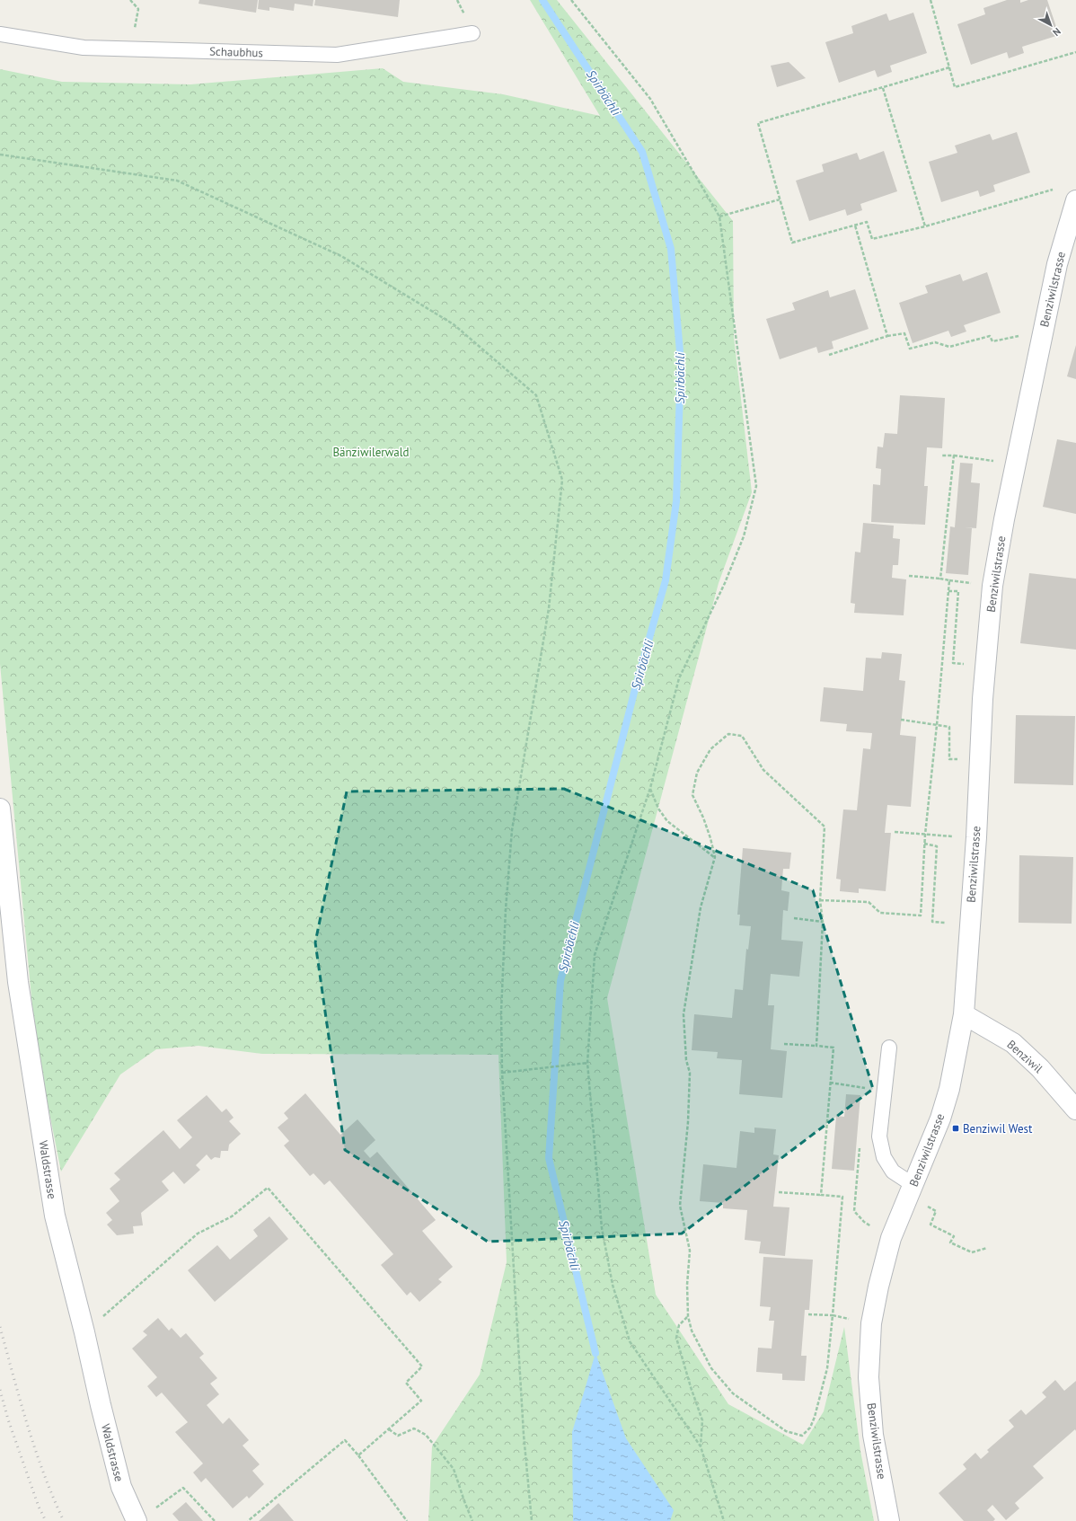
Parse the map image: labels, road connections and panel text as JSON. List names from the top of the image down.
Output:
{
  "streets": {
    "street": ["Benziwilstrasse", "Benziwil", "Waldstrasse"],
    "lane": ["Schaubhus"]
  },
  "crossings": [
    ["Benziwilstrasse", "Benziwil"]
  ],
  "water": ["Spirbächli"],
  "parks": ["Bänziwilerwald"],
  "places": {
    "transit": ["Benziwil West"]
  },
  "north": "bottom right"
}
